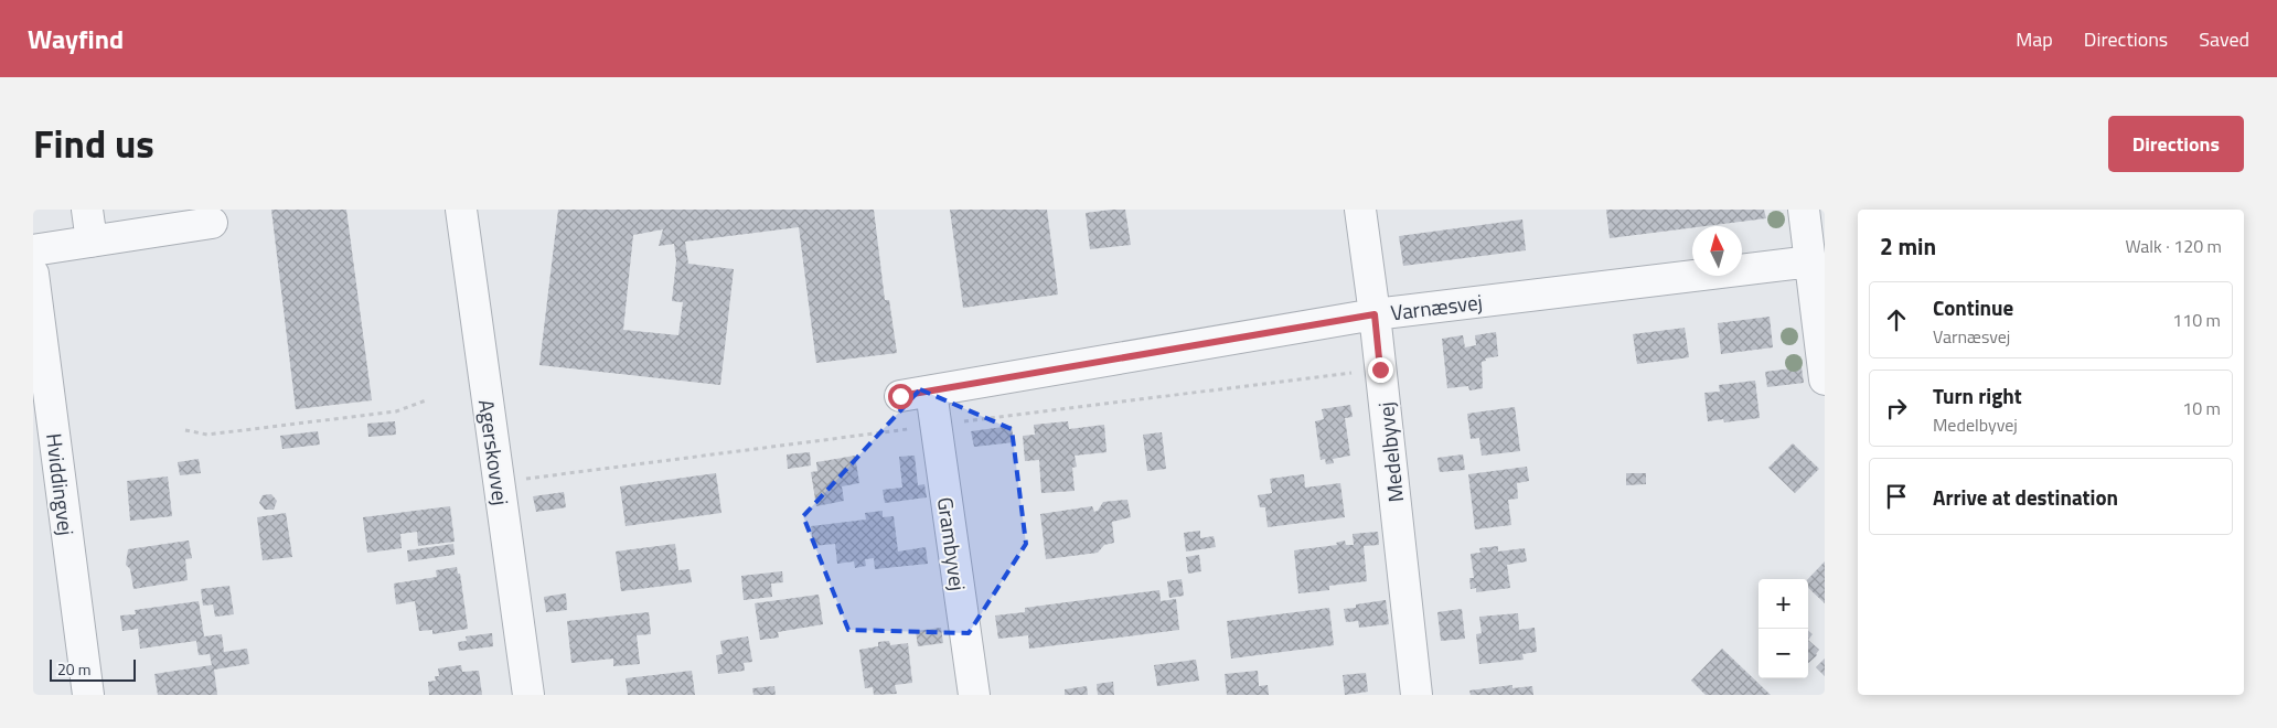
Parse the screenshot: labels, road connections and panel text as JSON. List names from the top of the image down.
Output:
{
  "streets": {
    "street": [
      "Varnæsvej",
      "Agerskovvej",
      "Medelbyvej",
      "Hviddingvej",
      "Grambyvej"
    ]
  },
  "crossings": [
    ["Varnæsvej", "Medelbyvej"],
    ["Varnæsvej", "Grambyvej"]
  ],
  "scale_bar": "20 m",
  "north": "top",
  "page": {
    "header": "Wayfind",
    "nav": ["Map", "Directions", "Saved"],
    "title": "Find us",
    "buttons": "Directions",
    "heading": ["2 min", "Walk · 120 m"],
    "list": [
      ["Continue", "Varnæsvej", "110 m"],
      ["Turn right", "Medelbyvej", "10 m"],
      "Arrive at destination"
    ],
    "map_buttons": ["+", "−"],
    "scale": "20 m"
  }
}
